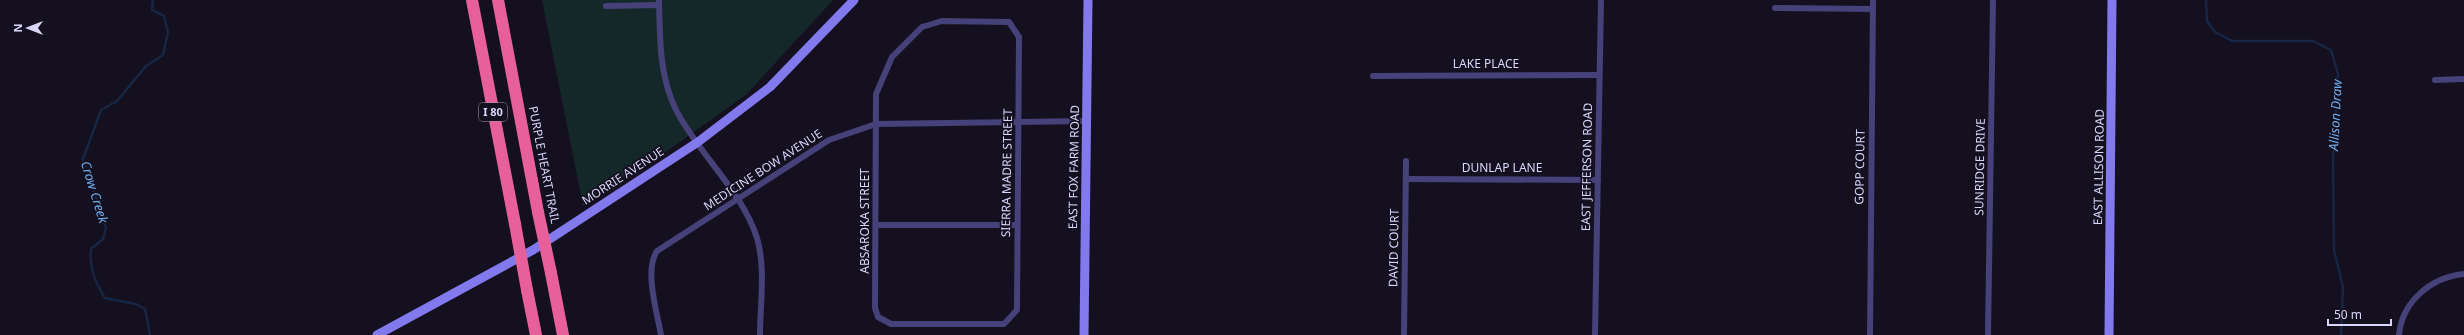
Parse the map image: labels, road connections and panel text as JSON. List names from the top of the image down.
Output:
{
  "streets": {
    "highway": ["I 80", "PURPLE HEART TRAIL"],
    "main road": ["EAST FOX FARM ROAD", "EAST ALLISON ROAD", "MORRIE AVENUE"],
    "street": [
      "LAKE PLACE",
      "EAST JEFFERSON ROAD",
      "GOPP COURT",
      "SUNRIDGE DRIVE",
      "DUNLAP LANE",
      "MEDICINE BOW AVENUE",
      "SIERRA MADRE STREET",
      "ABSAROKA STREET",
      "DAVID COURT"
    ]
  },
  "crossings": [
    ["LAKE PLACE", "EAST JEFFERSON ROAD"],
    ["EAST FOX FARM ROAD", "MEDICINE BOW AVENUE"],
    ["EAST JEFFERSON ROAD", "DUNLAP LANE"],
    ["DUNLAP LANE", "DAVID COURT"],
    ["MEDICINE BOW AVENUE", "SIERRA MADRE STREET"],
    ["MEDICINE BOW AVENUE", "ABSAROKA STREET"],
    ["SIERRA MADRE STREET", "ABSAROKA STREET"]
  ],
  "water": ["Allison Draw", "Crow Creek"],
  "scale_bar": "50 m",
  "north": "left"
}
